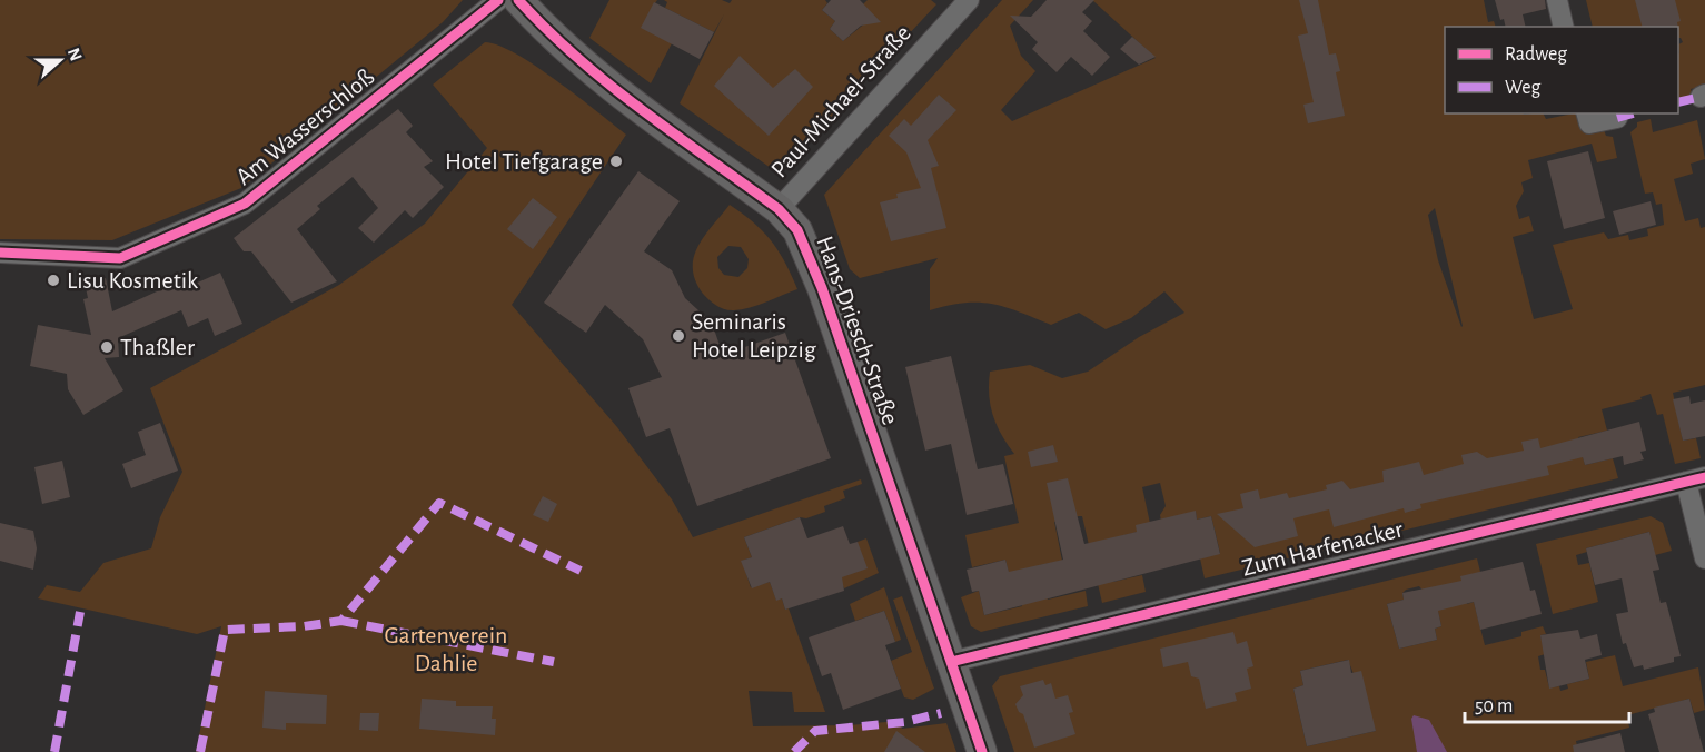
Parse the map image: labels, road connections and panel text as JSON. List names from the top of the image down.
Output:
{
  "streets": {
    "main road": ["Hans-Driesch-Straße"],
    "street": ["Paul-Michael-Straße", "Am Wasserschloß", "Zum Harfenacker"]
  },
  "crossings": [
    ["Paul-Michael-Straße", "Hans-Driesch-Straße"],
    ["Hans-Driesch-Straße", "Zum Harfenacker"]
  ],
  "parks": ["Gartenverein Dahlie"],
  "places": [
    "Hotel Tiefgarage",
    "Lisu Kosmetik",
    "Seminaris Hotel Leipzig",
    "Thaßler"
  ],
  "legend": ["Radweg", "Weg"],
  "scale_bar": "50 m",
  "north": "right"
}
